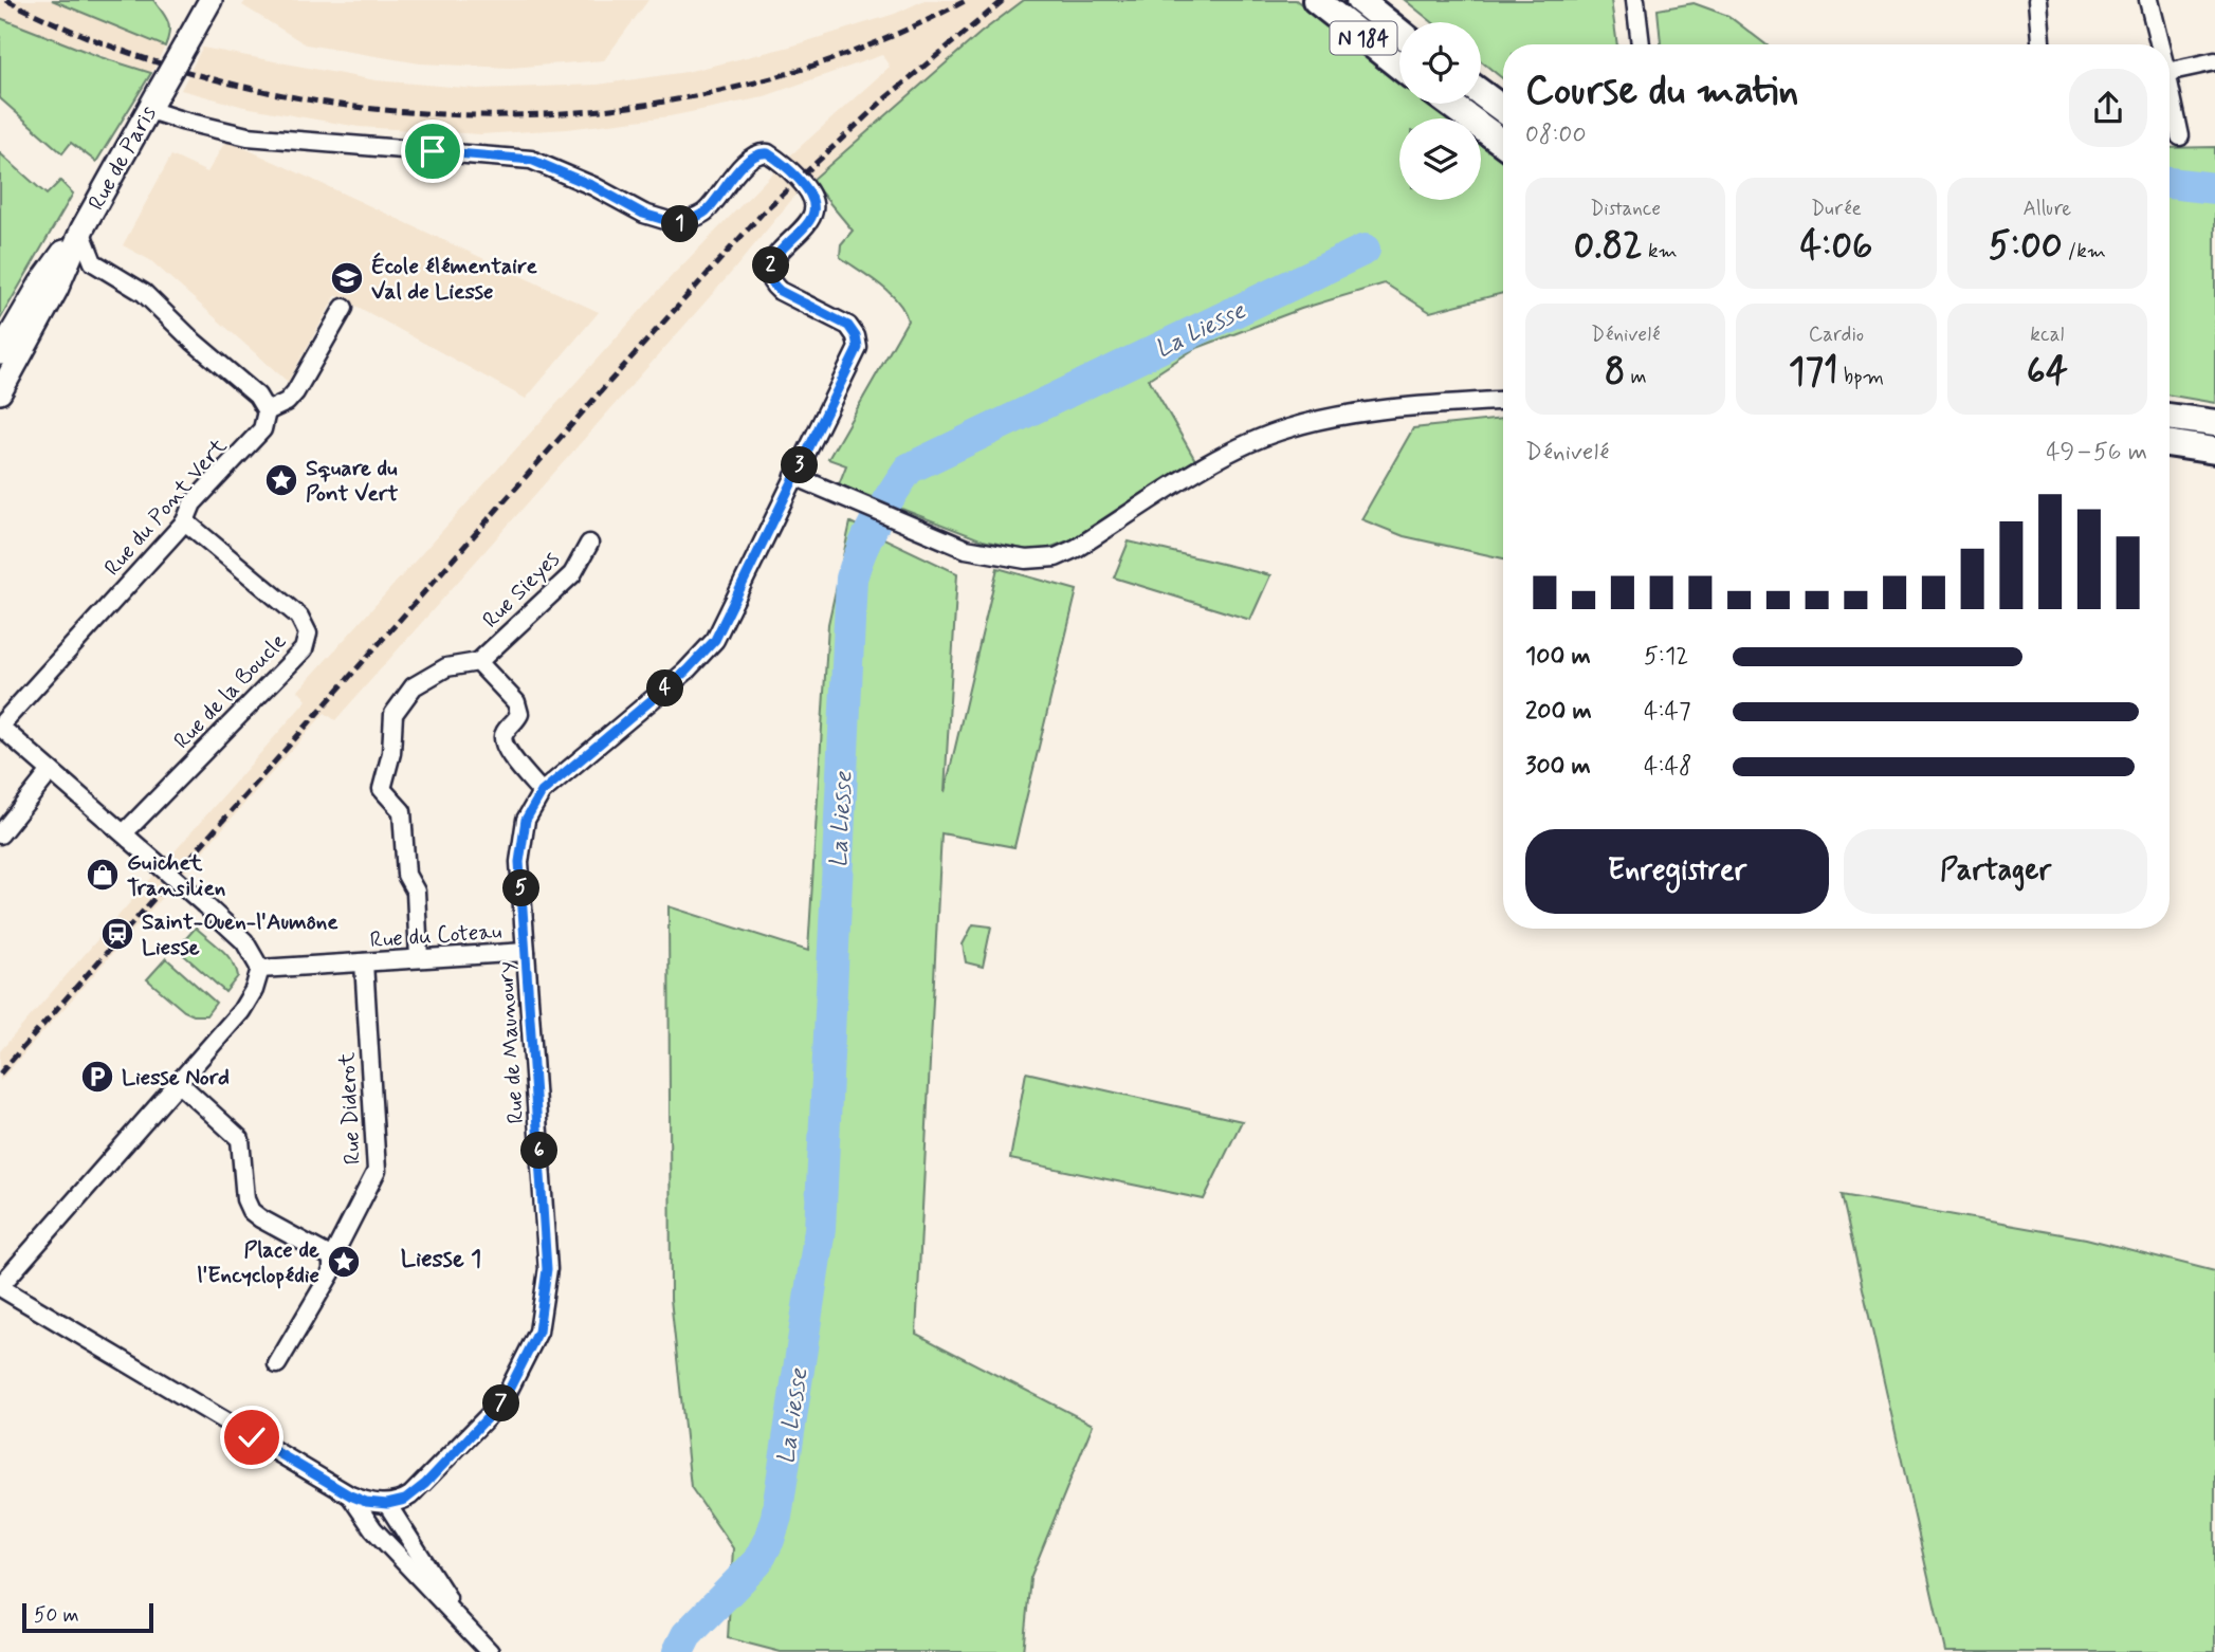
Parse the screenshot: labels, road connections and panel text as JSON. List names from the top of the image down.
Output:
{
  "streets": {
    "highway": ["N 184"],
    "main road": ["Rue de Paris"],
    "street": [
      "Rue du Pont Vert",
      "Rue Sieyes",
      "Rue de la Boucle",
      "Rue du Coteau",
      "Rue de Maunoury",
      "Rue Diderot"
    ]
  },
  "crossings": [
    ["Rue du Pont Vert", "Rue de la Boucle"],
    ["Rue du Coteau", "Rue de Maunoury"],
    ["Rue du Coteau", "Rue Diderot"]
  ],
  "districts": ["Liesse 1"],
  "water": ["La Liesse"],
  "places": {
    "school or university": ["École élémentaire Val de Liesse"],
    "place": ["Square du Pont Vert", "Place de l'Encyclopédie"],
    "shop": ["Guichet Transilien"],
    "station": ["Saint-Ouen-l'Aumône Liesse"],
    "parking": ["Liesse Nord"]
  },
  "scale_bar": "50 m",
  "page": {
    "heading": ["Course du matin", "08:00"],
    "stats": [
      ["Distance", "0.82 km"],
      ["Durée", "4:06"],
      ["Allure", "5:00 /km"],
      ["Dénivelé", "8 m"],
      ["Cardio", "171 bpm"],
      ["kcal", "64"]
    ],
    "pins": [
      "1",
      "2",
      "3",
      "4",
      "5",
      "6",
      "7"
    ],
    "chart": ["Dénivelé", "49–56 m"],
    "list": [
      {
        "name": "100 m",
        "note": "5:12"
      },
      {
        "name": "200 m",
        "note": "4:47"
      },
      {
        "name": "300 m",
        "note": "4:48"
      }
    ],
    "buttons": ["Enregistrer", "Partager"],
    "scale": "50 m"
  }
}
